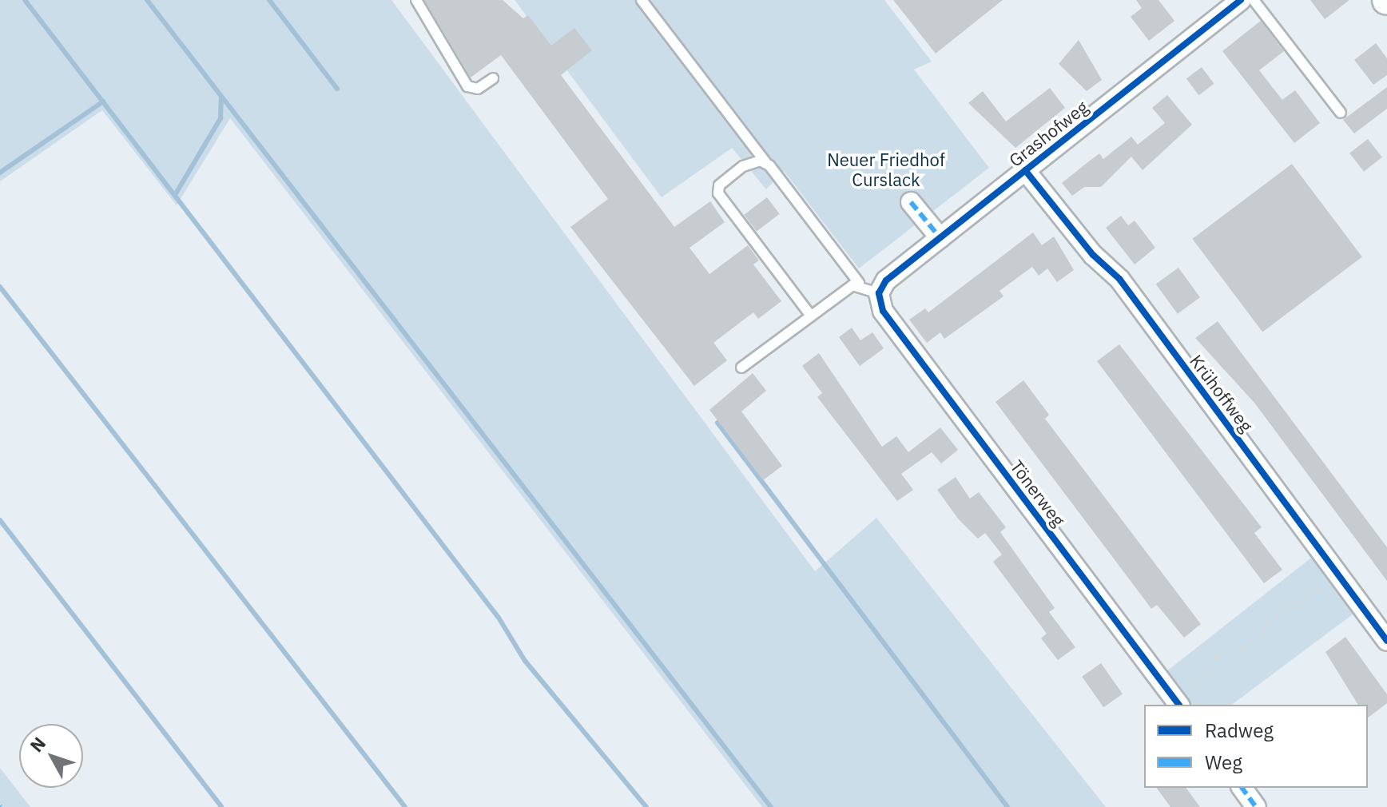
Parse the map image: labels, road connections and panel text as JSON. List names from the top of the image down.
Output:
{
  "streets": {
    "street": ["Grashofweg", "Krühoffweg", "Tönerweg"]
  },
  "crossings": [
    ["Grashofweg", "Krühoffweg"],
    ["Grashofweg", "Tönerweg"]
  ],
  "parks": ["Neuer Friedhof Curslack"],
  "legend": ["Radweg", "Weg"],
  "north": "top left"
}
